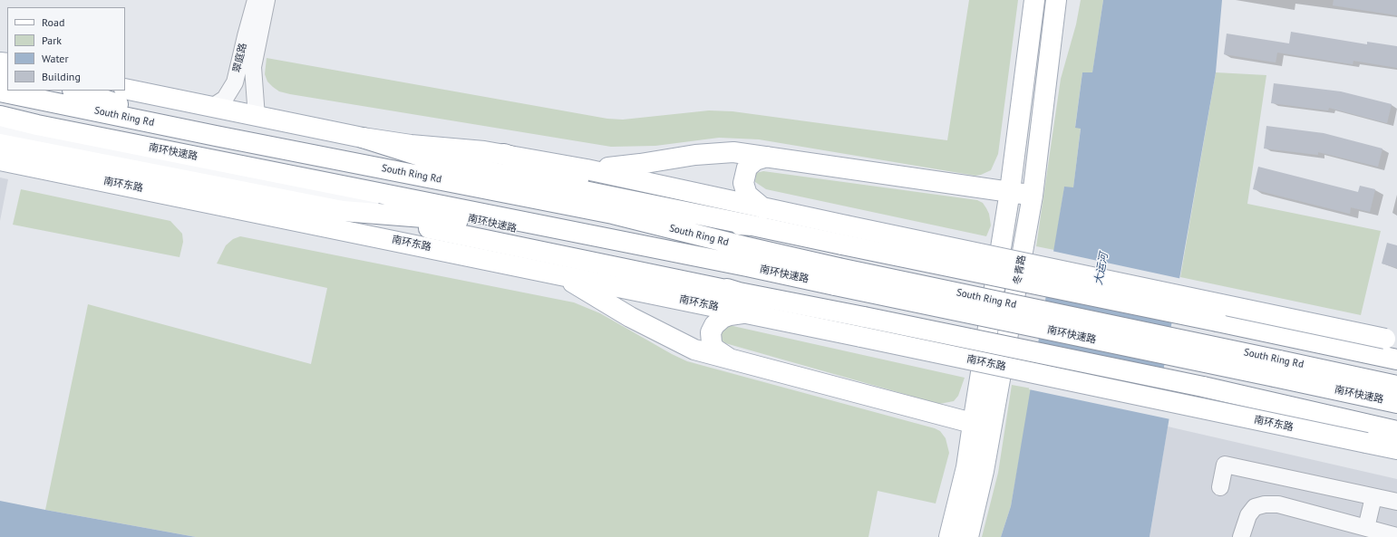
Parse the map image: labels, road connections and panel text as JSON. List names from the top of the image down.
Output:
{
  "streets": {
    "main road": [
      "South Ring Rd",
      "南环快速路",
      "南环东路",
      "冬青路"
    ],
    "street": ["翠庭路"]
  },
  "crossings": [
    ["South Ring Rd", "南环快速路"]
  ],
  "water": ["大运河"],
  "legend": [
    "Road",
    "Park",
    "Water",
    "Building"
  ]
}
